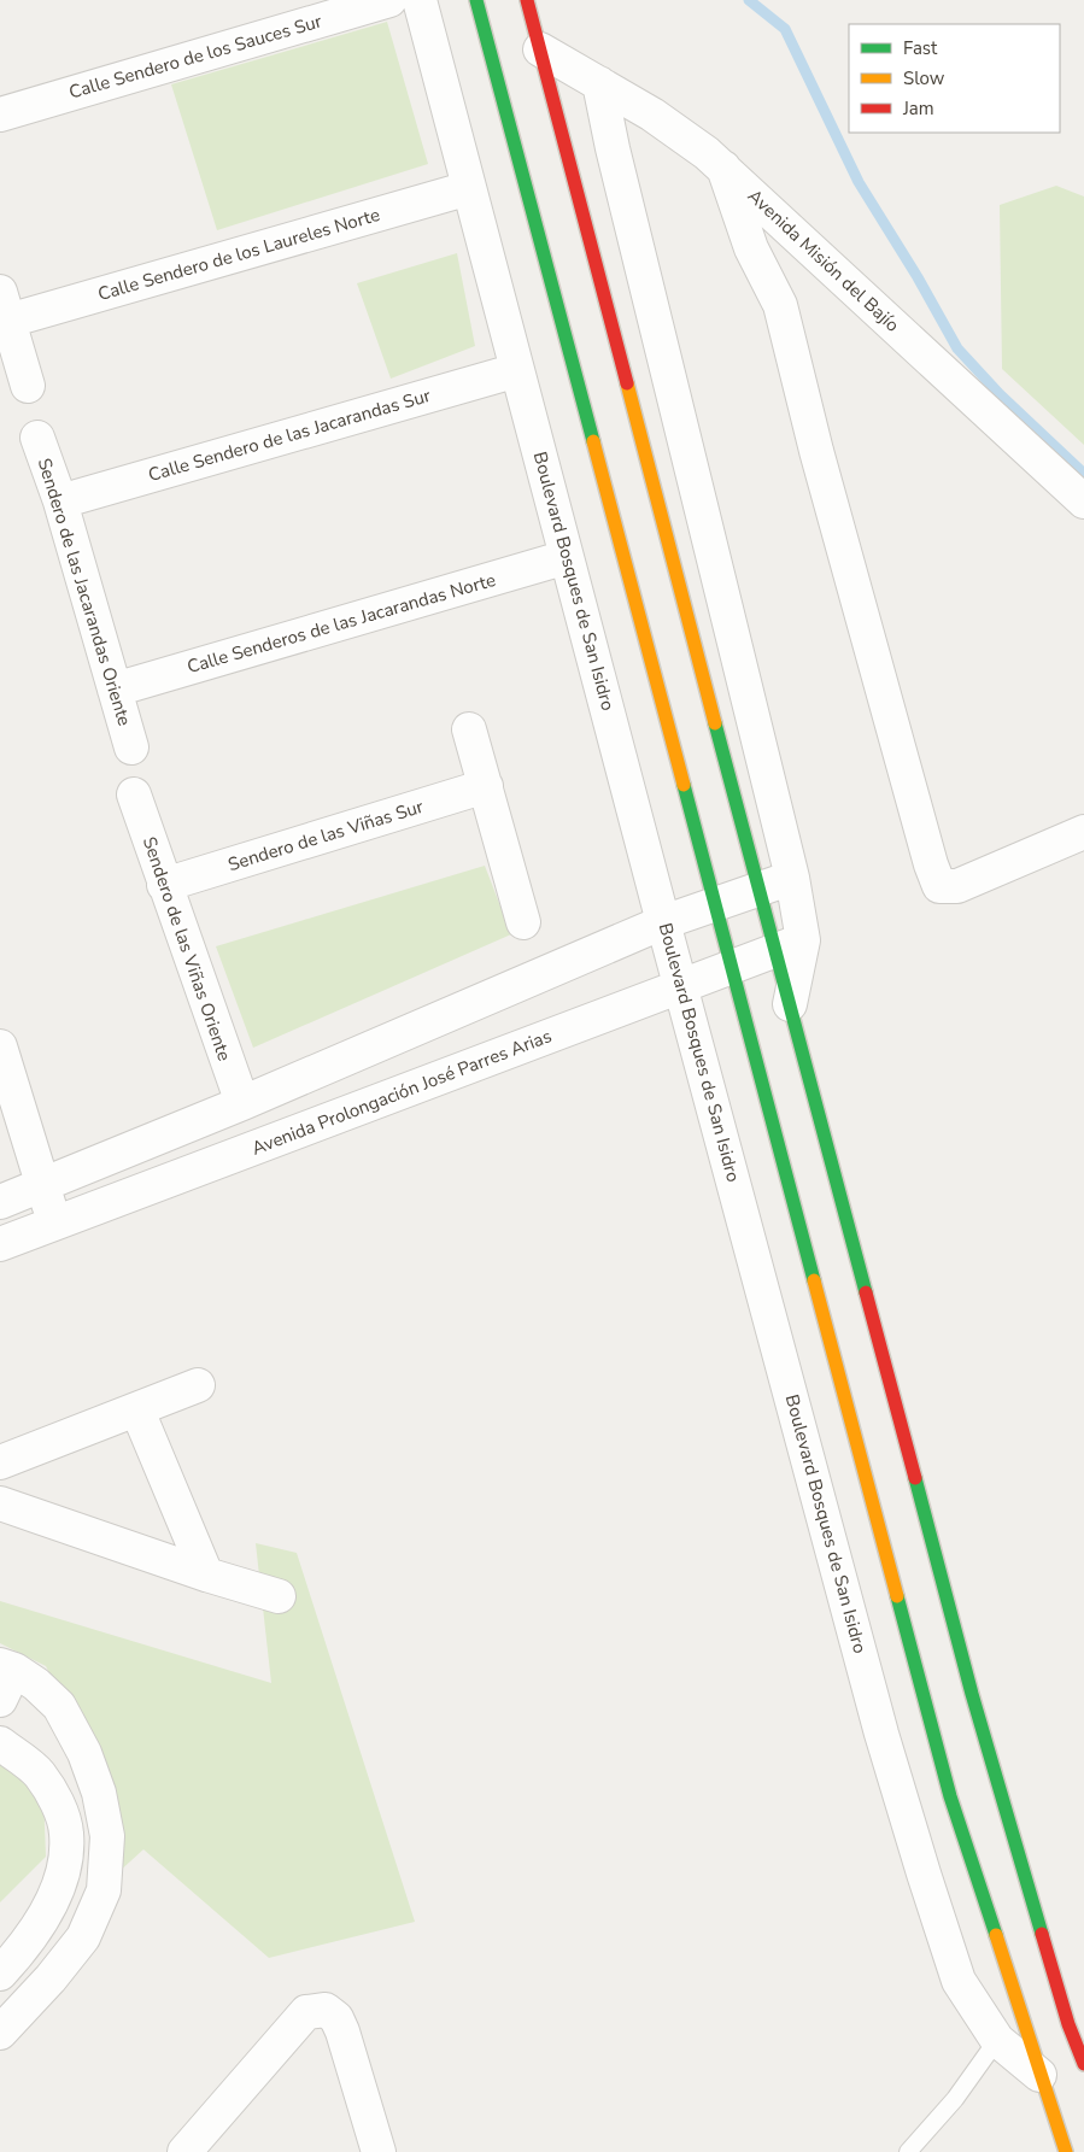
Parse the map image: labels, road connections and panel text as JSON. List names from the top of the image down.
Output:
{
  "streets": {
    "street": [
      "Calle Sendero de los Sauces Sur",
      "Calle Sendero de los Laureles Norte",
      "Avenida Misión del Bajío",
      "Calle Sendero de las Jacarandas Sur",
      "Boulevard Bosques de San Isidro",
      "Sendero de las Jacarandas Oriente",
      "Calle Senderos de las Jacarandas Norte",
      "Sendero de las Viñas Sur",
      "Sendero de las Viñas Oriente",
      "Avenida Prolongación José Parres Arias"
    ]
  },
  "crossings": [
    ["Calle Sendero de los Laureles Norte", "Boulevard Bosques de San Isidro"],
    ["Calle Sendero de las Jacarandas Sur", "Boulevard Bosques de San Isidro"],
    ["Calle Sendero de las Jacarandas Sur", "Sendero de las Jacarandas Oriente"],
    ["Boulevard Bosques de San Isidro", "Calle Senderos de las Jacarandas Norte"],
    ["Boulevard Bosques de San Isidro", "Avenida Prolongación José Parres Arias"],
    ["Sendero de las Jacarandas Oriente", "Calle Senderos de las Jacarandas Norte"],
    ["Sendero de las Viñas Sur", "Sendero de las Viñas Oriente"]
  ],
  "legend": ["Fast", "Slow", "Jam"]
}
